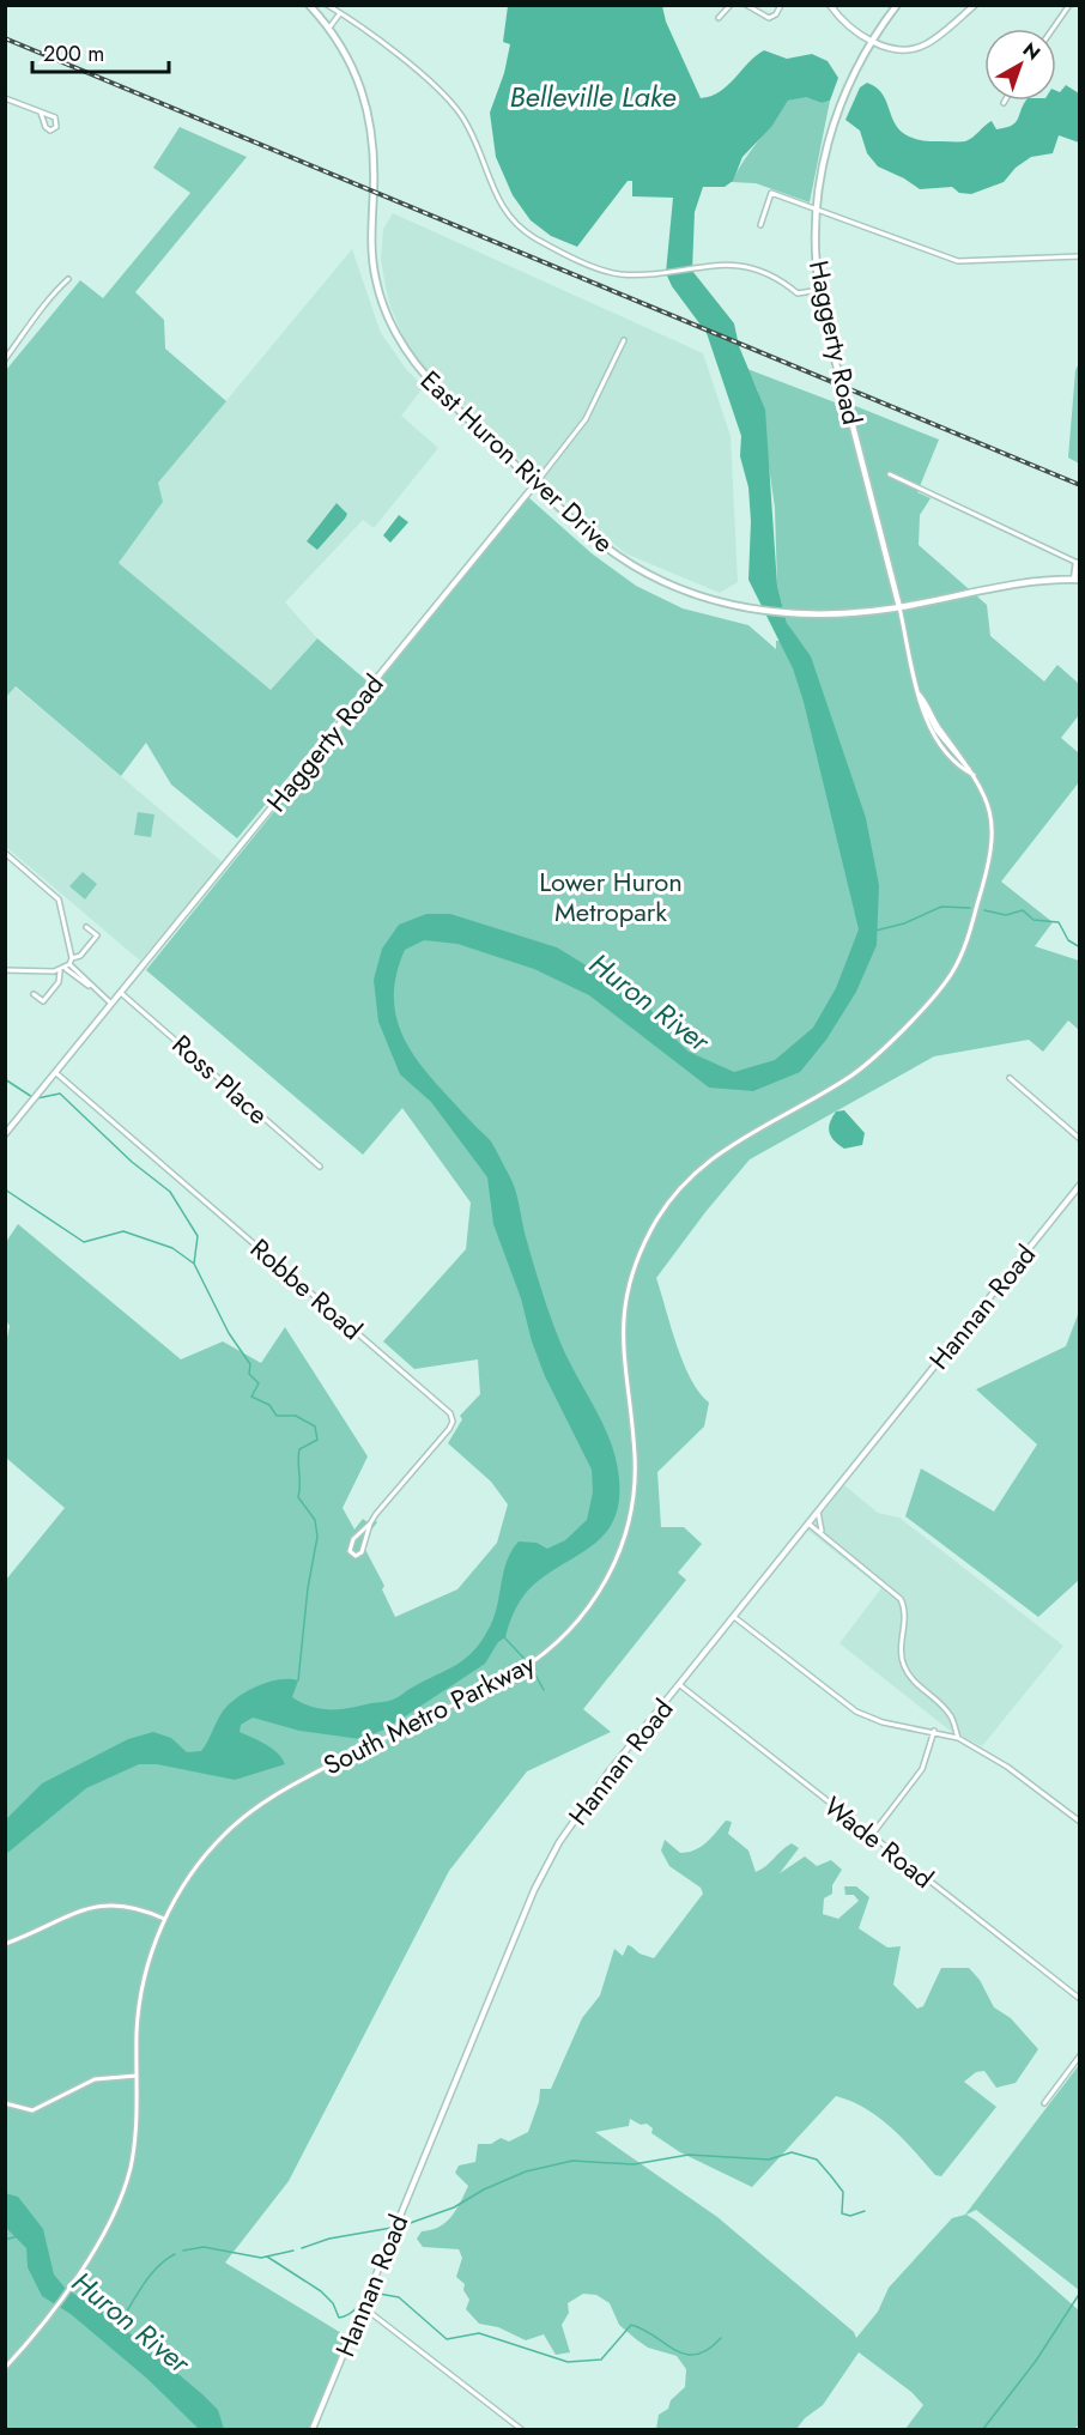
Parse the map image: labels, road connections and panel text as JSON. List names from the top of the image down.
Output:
{
  "streets": {
    "main road": ["Haggerty Road", "East Huron River Drive"],
    "street": [
      "Ross Place",
      "Robbe Road",
      "Hannan Road",
      "South Metro Parkway",
      "Wade Road"
    ]
  },
  "crossings": [
    ["Haggerty Road", "East Huron River Drive"],
    ["Haggerty Road", "Ross Place"],
    ["Haggerty Road", "Robbe Road"],
    ["Haggerty Road", "South Metro Parkway"],
    ["East Huron River Drive", "South Metro Parkway"],
    ["Hannan Road", "Wade Road"]
  ],
  "water": ["Belleville Lake", "Huron River"],
  "parks": ["Lower Huron Metropark"],
  "scale_bar": "200 m",
  "north": "top right"
}
